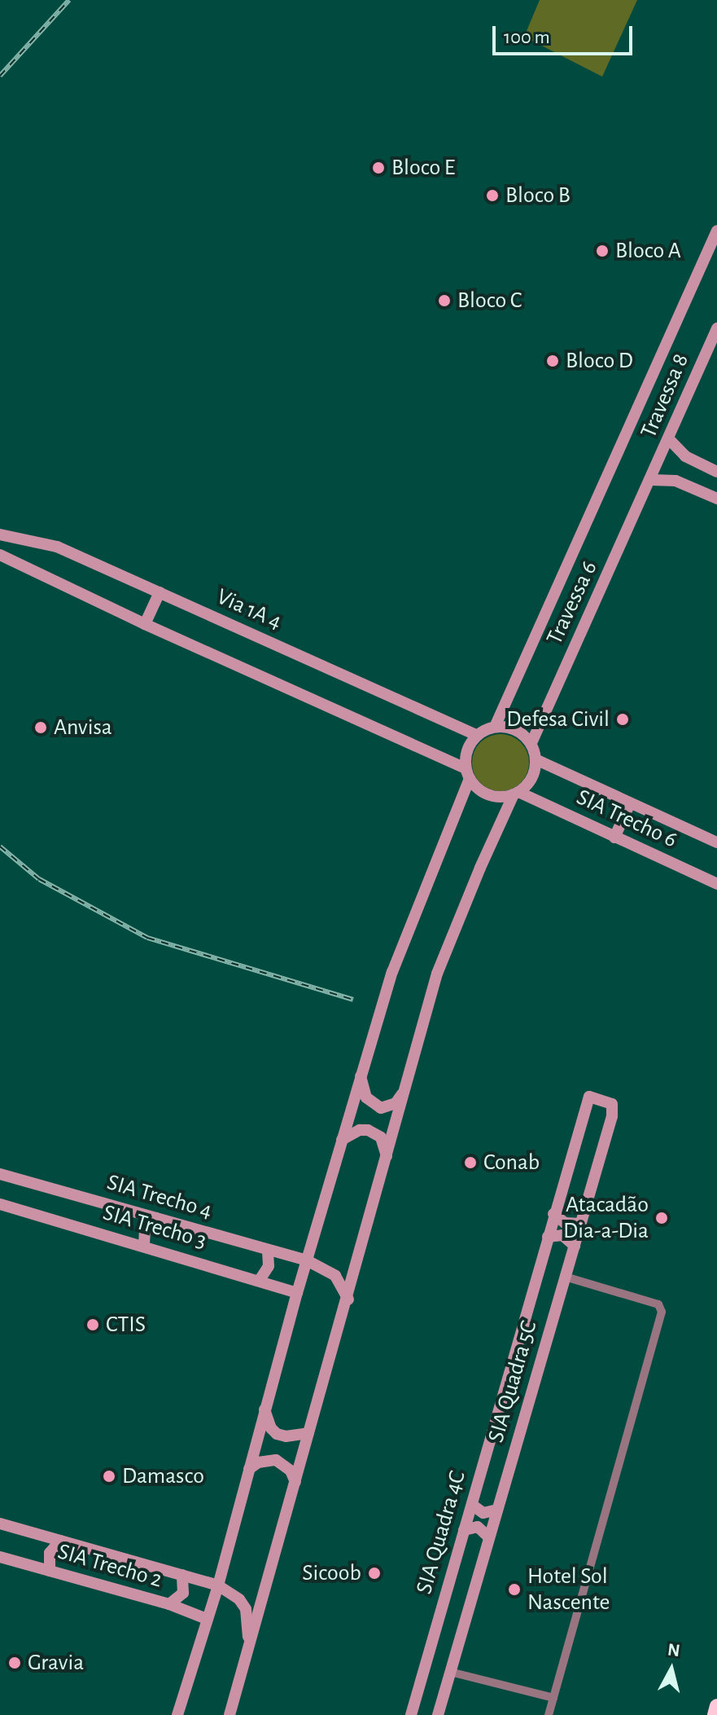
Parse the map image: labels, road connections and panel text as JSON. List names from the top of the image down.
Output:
{
  "streets": {
    "main road": [
      "Travessa 8",
      "Travessa 6",
      "Via 1A 4",
      "SIA Trecho 6",
      "SIA Trecho 4",
      "SIA Trecho 3",
      "SIA Quadra 5C",
      "SIA Quadra 4C",
      "SIA Trecho 2"
    ]
  },
  "crossings": [
    ["Travessa 8", "Travessa 6"],
    ["Travessa 6", "Via 1A 4"],
    ["Travessa 6", "SIA Trecho 6"],
    ["Via 1A 4", "SIA Trecho 6"],
    ["SIA Quadra 5C", "SIA Quadra 4C"]
  ],
  "places": [
    "Bloco E",
    "Bloco B",
    "Bloco A",
    "Bloco C",
    "Bloco D",
    "Defesa Civil",
    "Anvisa",
    "Conab",
    "Atacadão Dia-a-Dia",
    "CTIS",
    "Damasco",
    "Sicoob",
    "Hotel Sol Nascente",
    "Gravia"
  ],
  "scale_bar": "100 m",
  "north": "top"
}
